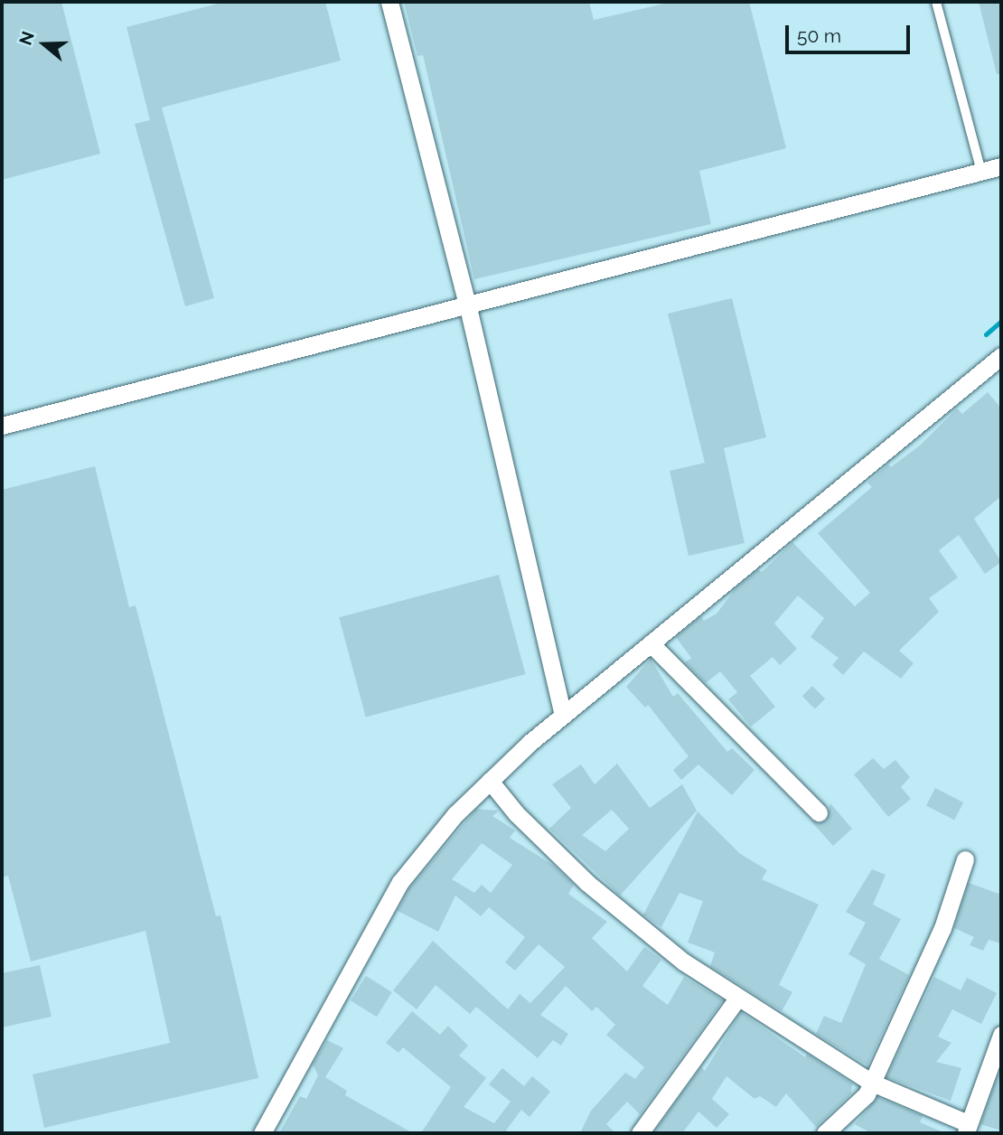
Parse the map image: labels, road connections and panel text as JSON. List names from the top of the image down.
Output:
{
  "scale_bar": "50 m",
  "north": "left"
}
